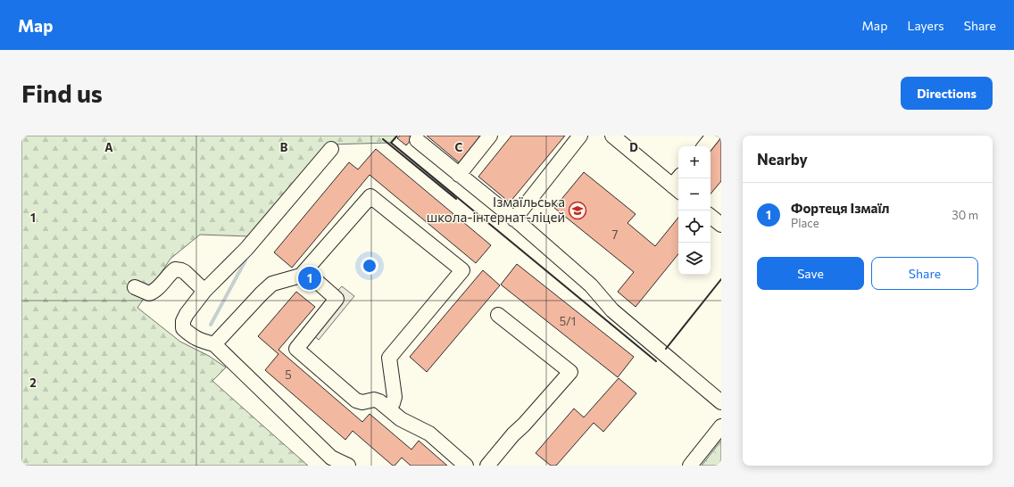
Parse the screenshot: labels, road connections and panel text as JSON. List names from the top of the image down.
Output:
{
  "places": {
    "school or university": ["Ізмаїльська школа-інтернат-ліцей"]
  },
  "house_numbers": ["7", "5/1", "5"],
  "page": {
    "header": "Map",
    "nav": ["Map", "Layers", "Share"],
    "buttons": [
      "Directions",
      ["Save", "Share"]
    ],
    "title": "Find us",
    "heading": "Nearby",
    "map_buttons": ["+", "−"],
    "list": [
      {
        "mark": "1",
        "name": "Фортеця Ізмаїл",
        "note": "Place",
        "value": "30 m"
      }
    ],
    "pins": "1"
  },
  "grid": {
    "columns": [
      "A",
      "B",
      "C",
      "D"
    ],
    "rows": ["1", "2"]
  }
}
